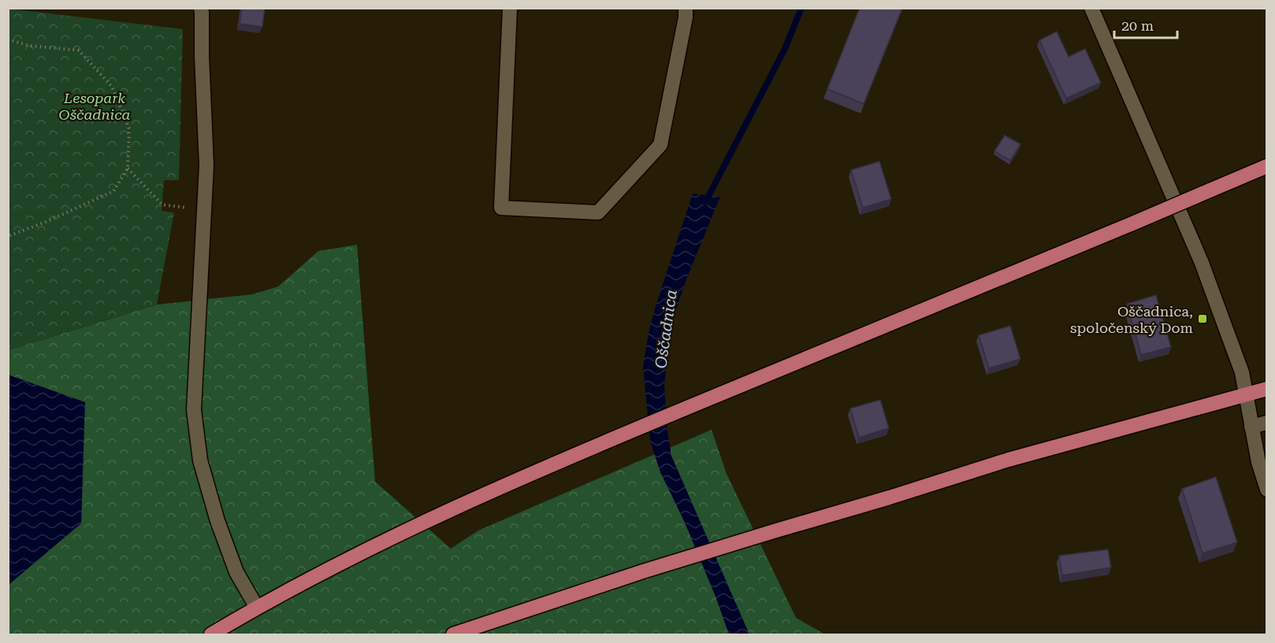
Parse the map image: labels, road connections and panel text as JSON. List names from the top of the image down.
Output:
{
  "water": ["Oščadnica"],
  "parks": ["Lesopark Oščadnica"],
  "places": {
    "transit": ["Oščadnica, spoločenský Dom"]
  },
  "scale_bar": "20 m"
}
